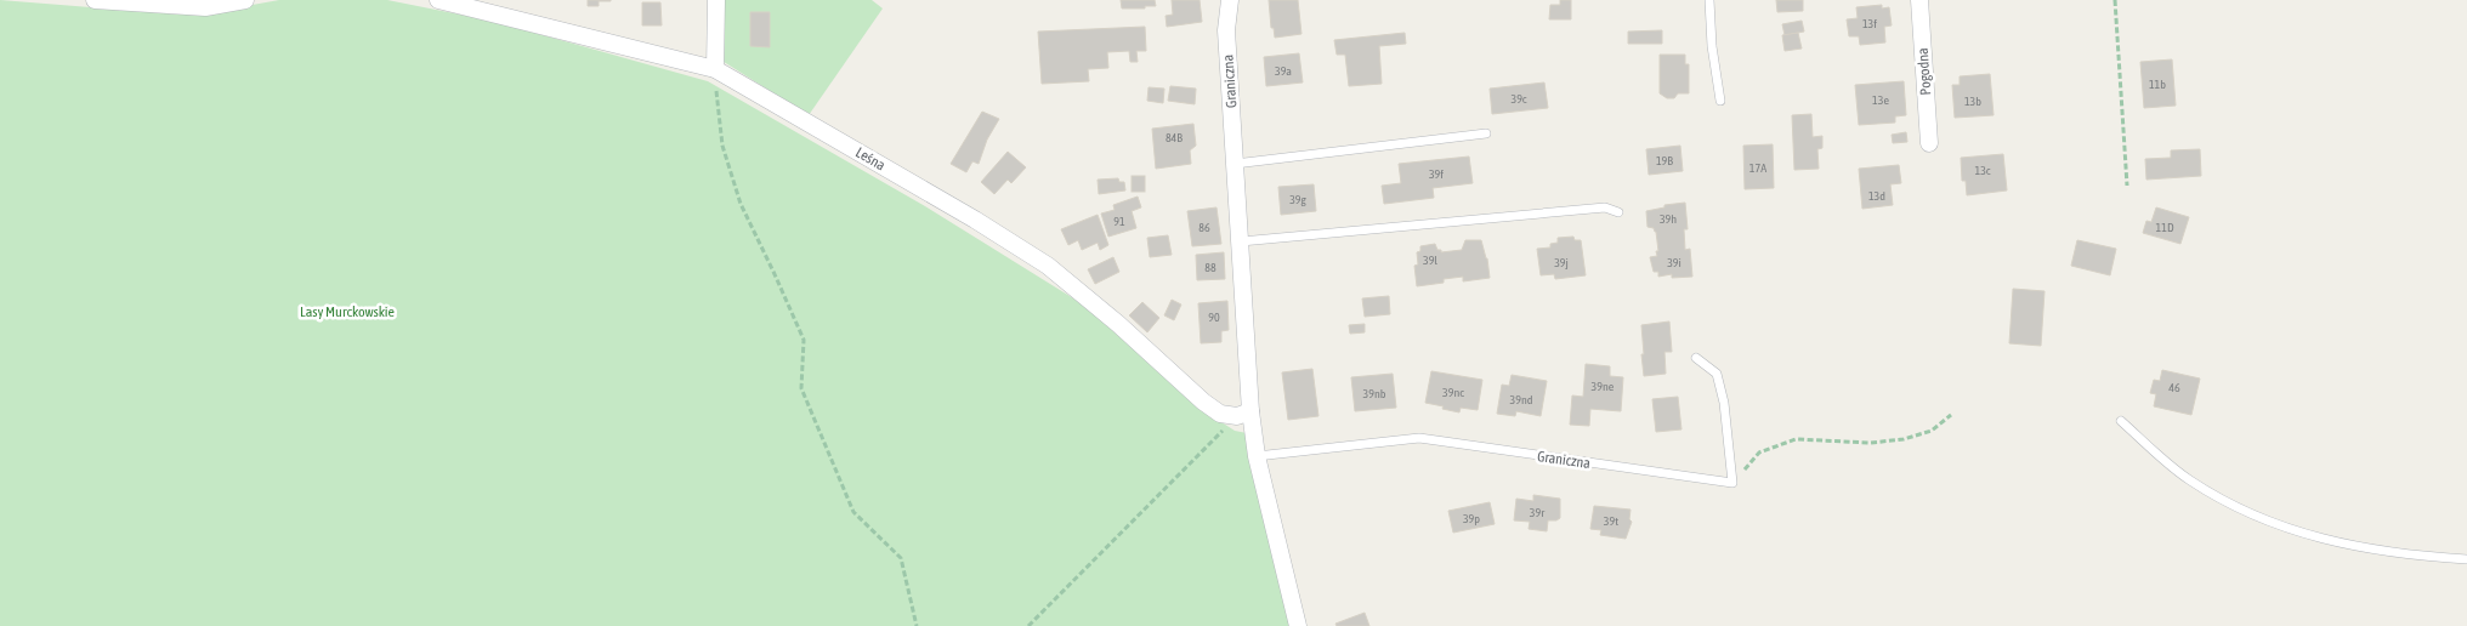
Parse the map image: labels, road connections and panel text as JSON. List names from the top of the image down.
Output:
{
  "streets": {
    "street": ["Pogodna", "Graniczna", "Leśna"]
  },
  "crossings": [
    ["Graniczna", "Leśna"]
  ],
  "parks": ["Lasy Murckowskie"],
  "house_numbers": [
    "13f",
    "39a",
    "11b",
    "39c",
    "13e",
    "13b",
    "84B",
    "19B",
    "17A",
    "13c",
    "39f",
    "13d",
    "39g",
    "39h",
    "91",
    "86",
    "11D",
    "39l",
    "39j",
    "39i",
    "88",
    "90",
    "39ne",
    "46",
    "39nc",
    "39nb",
    "39nd",
    "39r",
    "39p",
    "39t"
  ]
}
